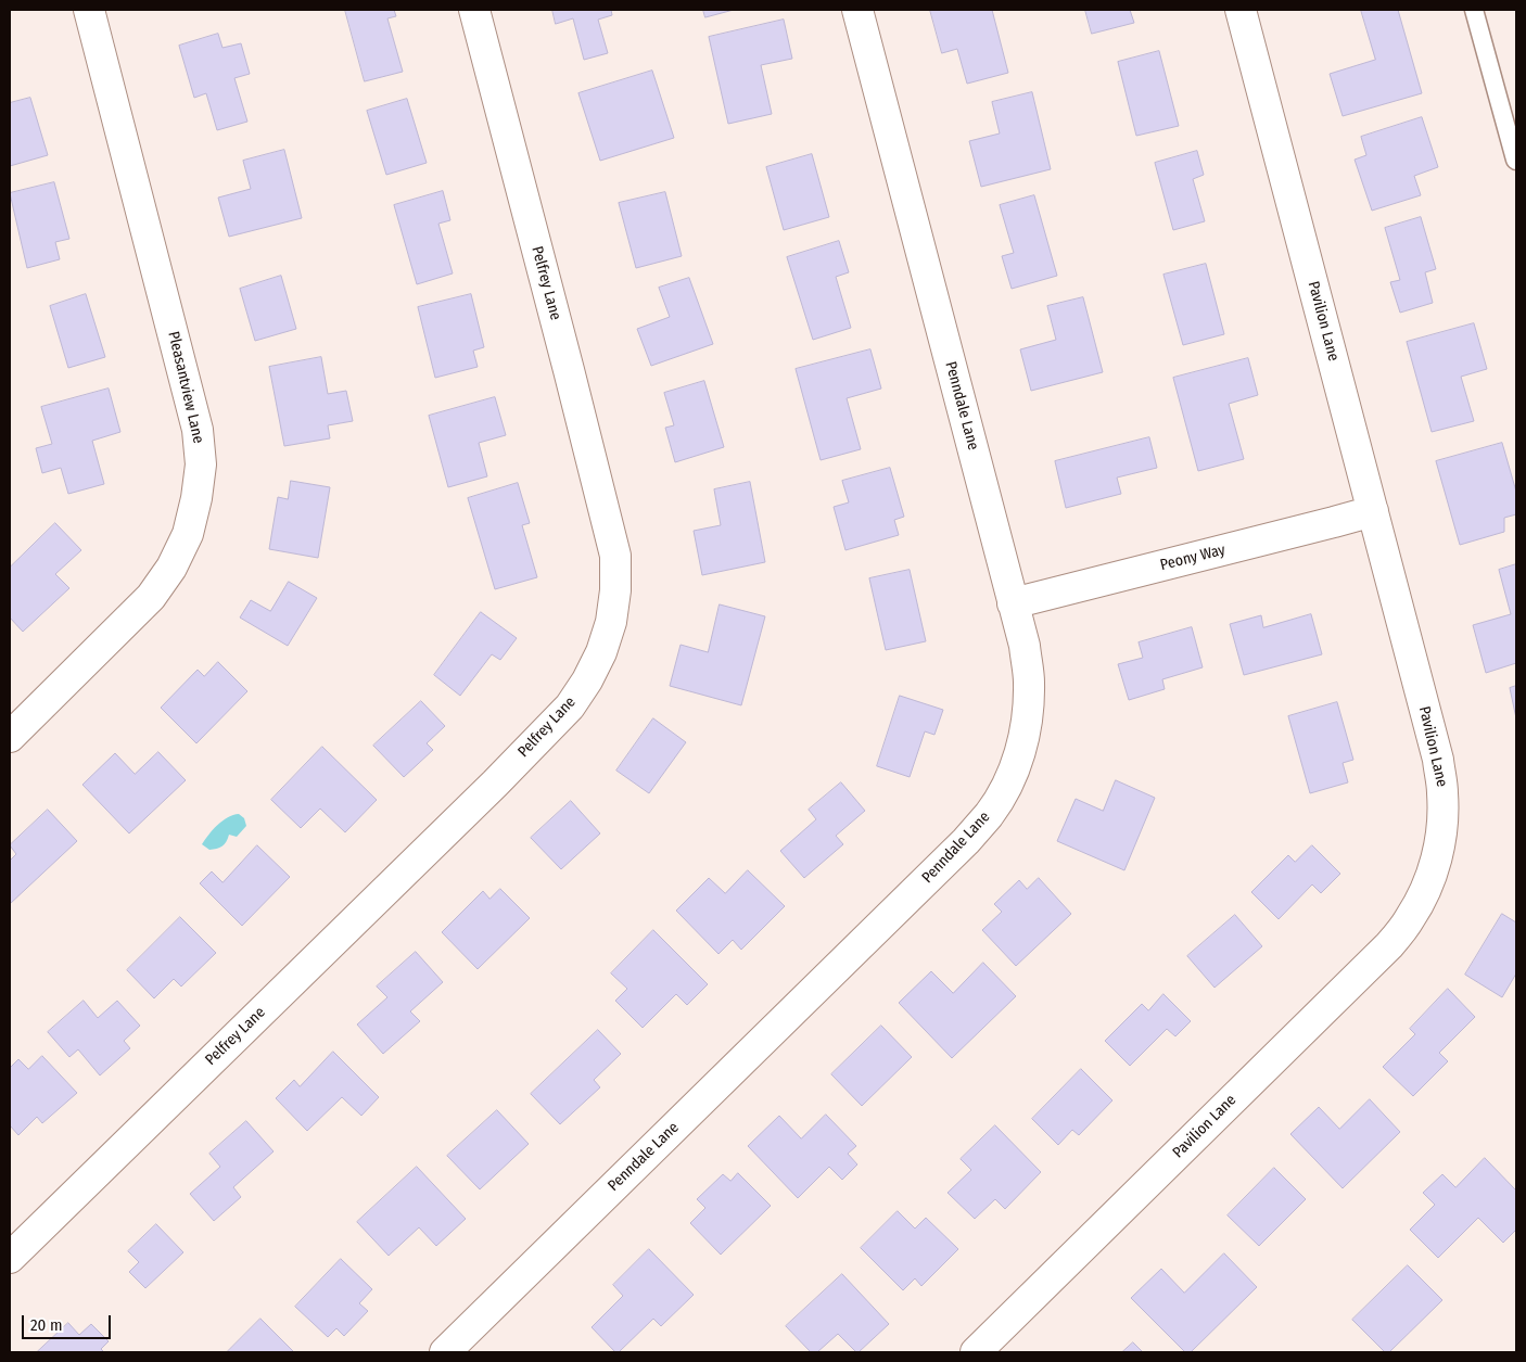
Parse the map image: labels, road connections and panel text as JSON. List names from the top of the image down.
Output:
{
  "streets": {
    "street": [
      "Pelfrey Lane",
      "Pavilion Lane",
      "Pleasantview Lane",
      "Penndale Lane",
      "Peony Way"
    ]
  },
  "crossings": [
    ["Pavilion Lane", "Peony Way"],
    ["Penndale Lane", "Peony Way"]
  ],
  "scale_bar": "20 m"
}
